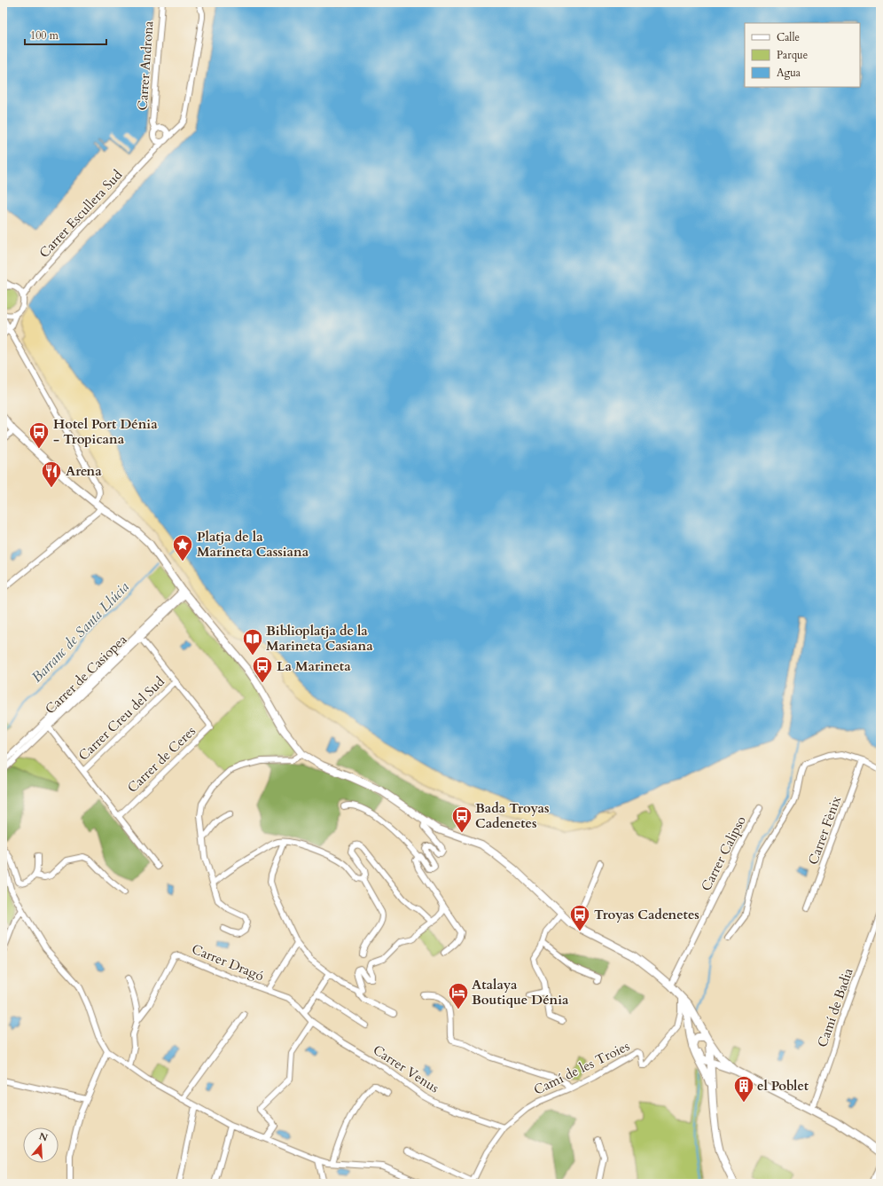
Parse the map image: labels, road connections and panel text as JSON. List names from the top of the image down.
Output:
{
  "streets": {
    "street": [
      "Carrer Androna",
      "Carrer Escullera Sud",
      "Carrer de Casiopea",
      "Carrer Creu del Sud",
      "Carrer de Ceres",
      "Carrer Fènix",
      "Carrer Calipso",
      "Carrer Dragó",
      "Camí de Badia",
      "Camí de les Troies",
      "Carrer Venus"
    ]
  },
  "crossings": [
    ["Carrer Androna", "Carrer Escullera Sud"],
    ["Carrer de Casiopea", "Carrer de Ceres"],
    ["Carrer Creu del Sud", "Carrer de Ceres"],
    ["Carrer Dragó", "Carrer Venus"],
    ["Camí de les Troies", "Carrer Venus"]
  ],
  "water": ["Barranc de Santa Llúcia"],
  "places": {
    "bus stop": [
      "Hotel Port Dénia - Tropicana",
      "La Marineta",
      "Bada Troyas Cadenetes",
      "Troyas Cadenetes"
    ],
    "restaurant": ["Arena"],
    "place": ["Platja de la Marineta Cassiana"],
    "library": ["Biblioplatja de la Marineta Casiana"],
    "hotel": ["Atalaya Boutique Dénia"],
    "building": ["el Poblet"]
  },
  "legend": ["Calle", "Parque", "Agua"],
  "scale_bar": "100 m",
  "north": "top"
}
